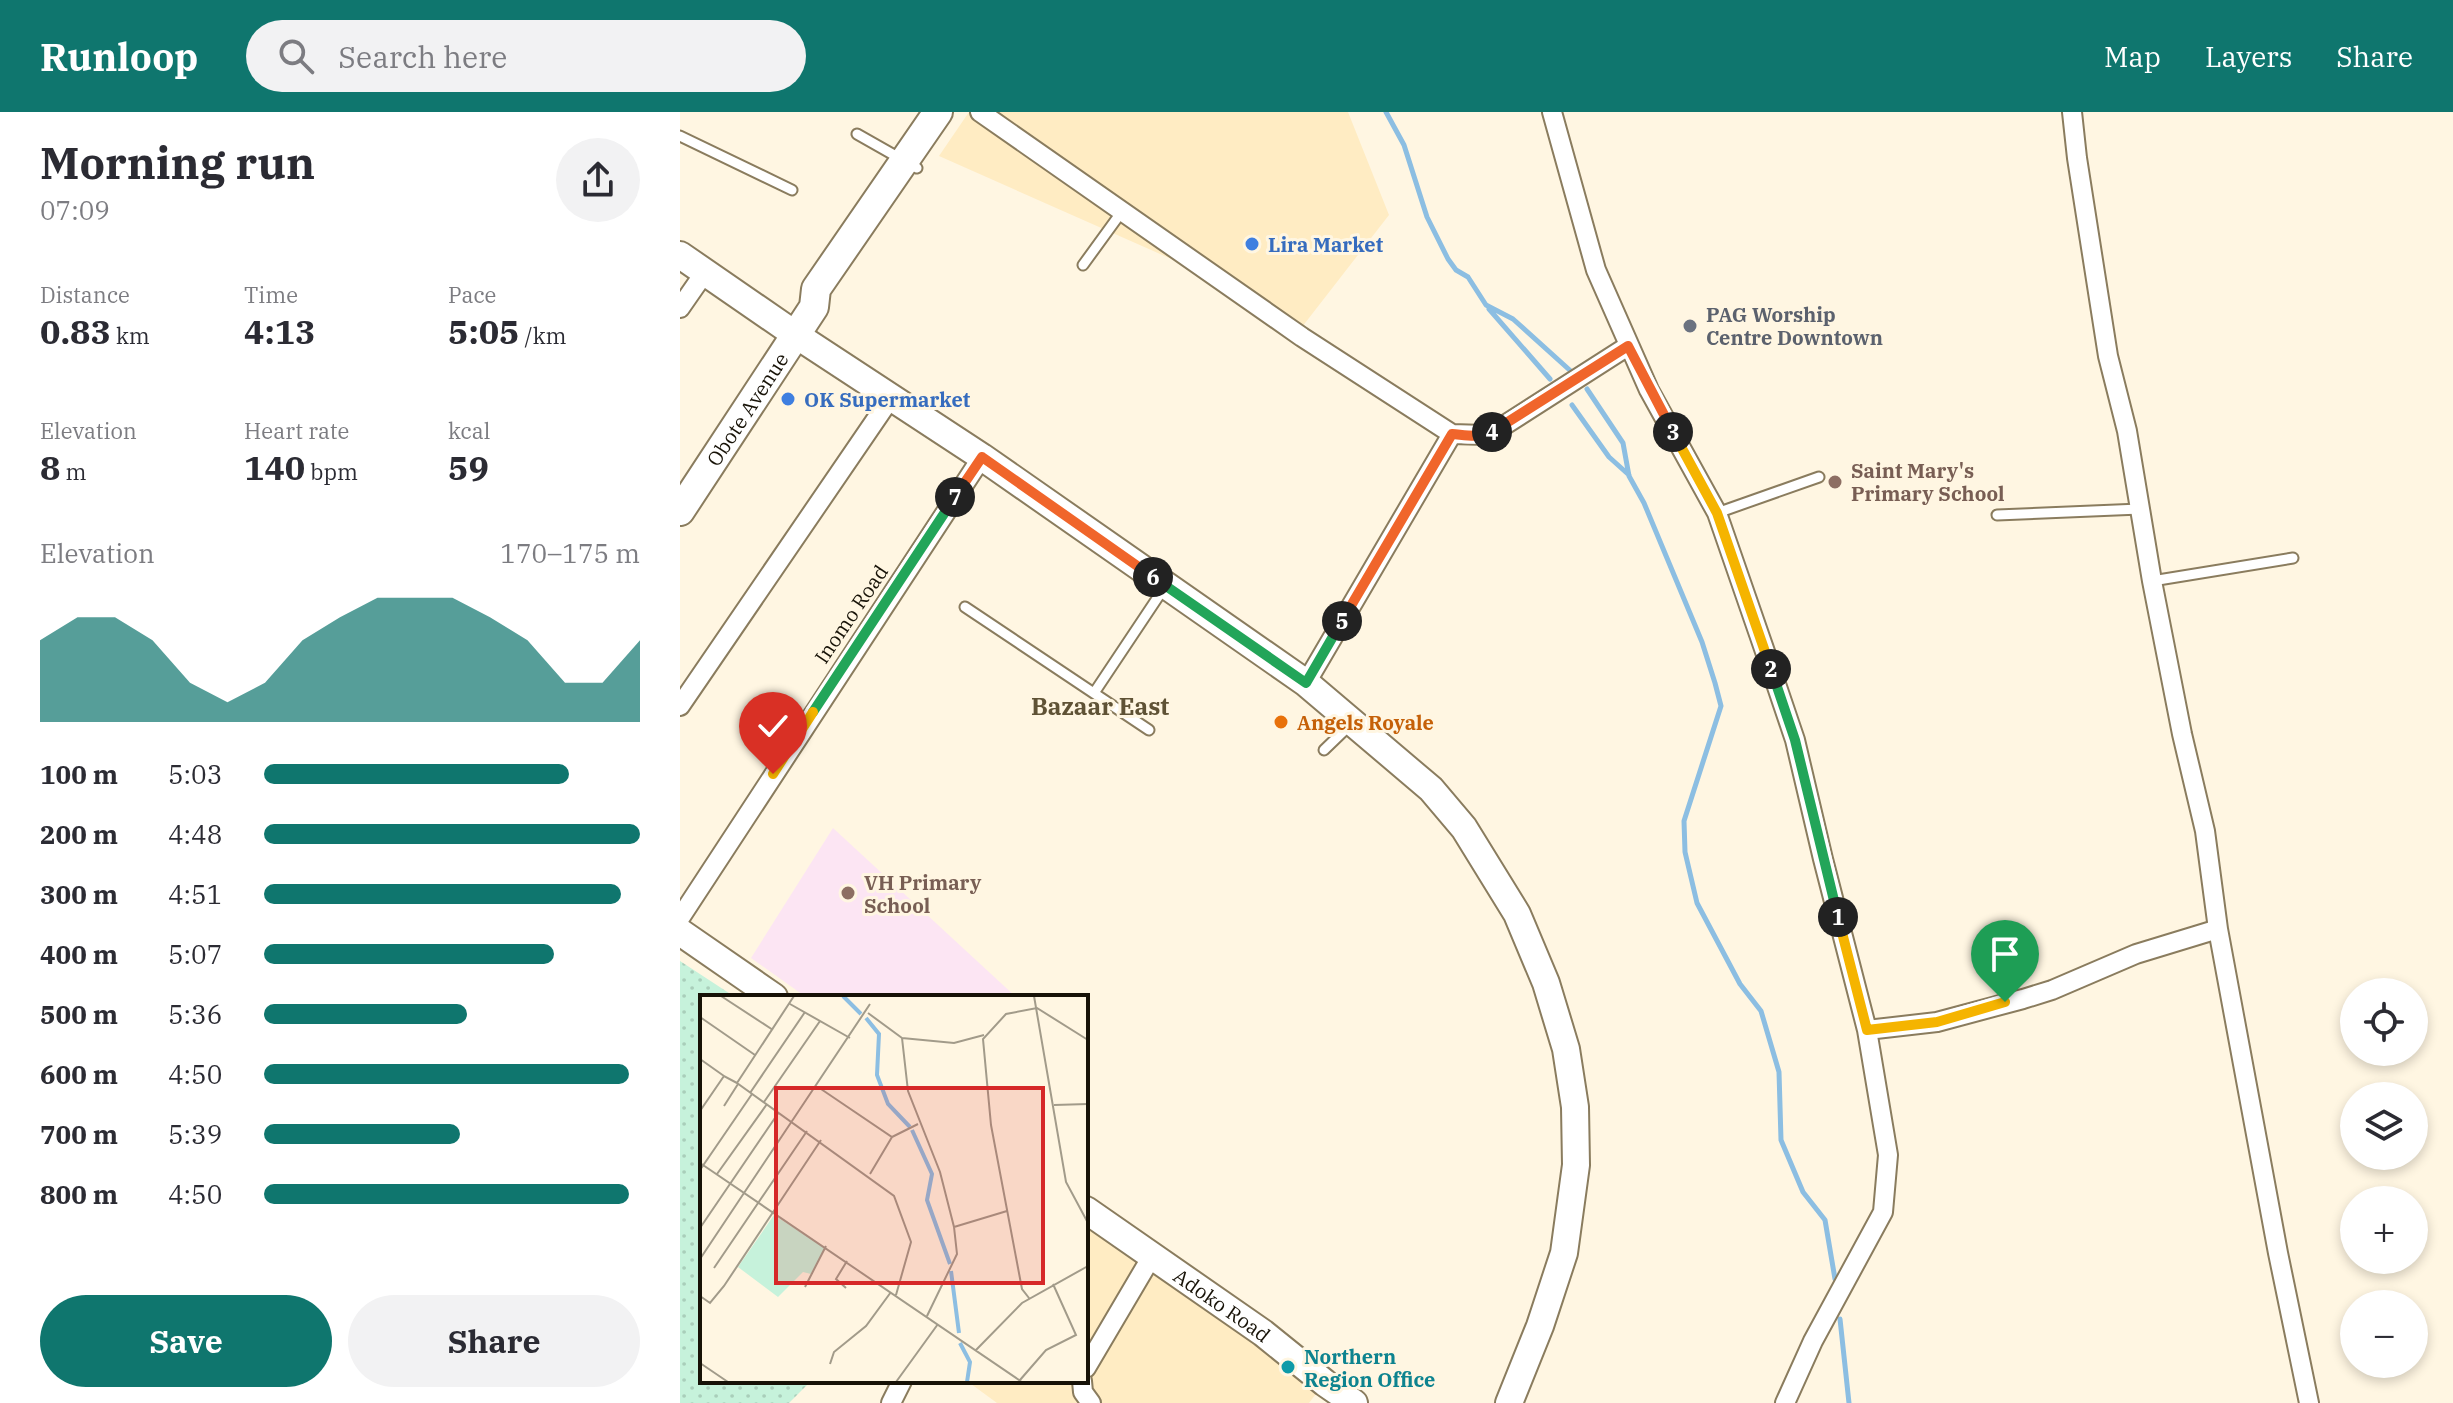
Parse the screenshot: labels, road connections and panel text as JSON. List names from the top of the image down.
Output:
{
  "streets": {
    "main road": ["Obote Avenue"],
    "street": ["Inomo Road", "Adoko Road"]
  },
  "districts": ["Bazaar East"],
  "places": [
    "Lira Market",
    "PAG Worship Centre Downtown",
    "OK Supermarket",
    "Saint Mary's Primary School",
    "Angels Royale",
    "VH Primary School",
    "Northern Region Office"
  ],
  "page": {
    "header": "Runloop",
    "search": "Search here",
    "nav": ["Map", "Layers", "Share"],
    "heading": ["Morning run", "07:09"],
    "stats": [
      ["Distance", "0.83 km"],
      ["Time", "4:13"],
      ["Pace", "5:05 /km"],
      ["Elevation", "8 m"],
      ["Heart rate", "140 bpm"],
      ["kcal", "59"]
    ],
    "pins": [
      "3",
      "4",
      "7",
      "6",
      "5",
      "2",
      "1"
    ],
    "chart": ["Elevation", "170–175 m"],
    "list": [
      {
        "name": "100 m",
        "note": "5:03"
      },
      {
        "name": "200 m",
        "note": "4:48"
      },
      {
        "name": "300 m",
        "note": "4:51"
      },
      {
        "name": "400 m",
        "note": "5:07"
      },
      {
        "name": "500 m",
        "note": "5:36"
      },
      {
        "name": "600 m",
        "note": "4:50"
      },
      {
        "name": "700 m",
        "note": "5:39"
      },
      {
        "name": "800 m",
        "note": "4:50"
      }
    ],
    "map_buttons": ["+", "−"],
    "buttons": ["Save", "Share"]
  }
}
